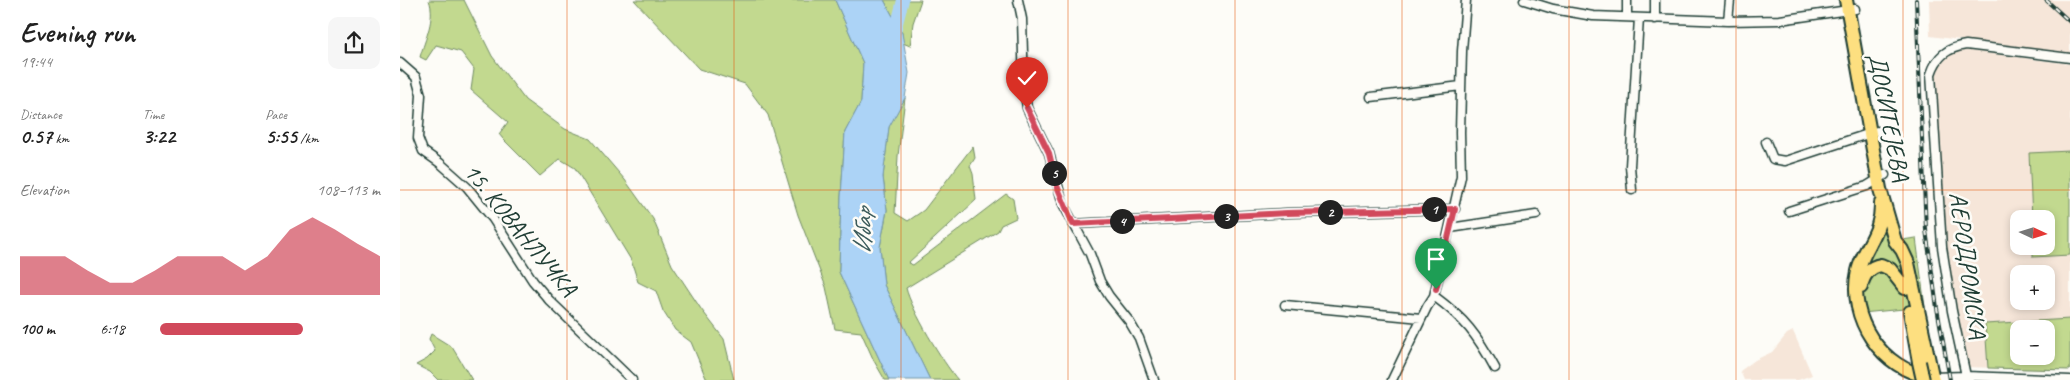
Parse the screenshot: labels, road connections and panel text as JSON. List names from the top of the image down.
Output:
{
  "streets": {
    "main road": ["ДОСИТЕЈЕВА"],
    "street": ["15. КОВАНЛУЧКА", "АЕРОДРОМСКА"]
  },
  "water": ["Ибар"],
  "north": "right",
  "page": {
    "heading": ["Evening run", "19:44"],
    "stats": [
      ["Distance", "0.57 km"],
      ["Time", "3:22"],
      ["Pace", "5:55 /km"]
    ],
    "pins": [
      "5",
      "1",
      "2",
      "3",
      "4"
    ],
    "chart": ["Elevation", "108–113 m"],
    "map_buttons": ["+", "−"],
    "list": [
      {
        "name": "100 m",
        "note": "6:18"
      }
    ]
  }
}
